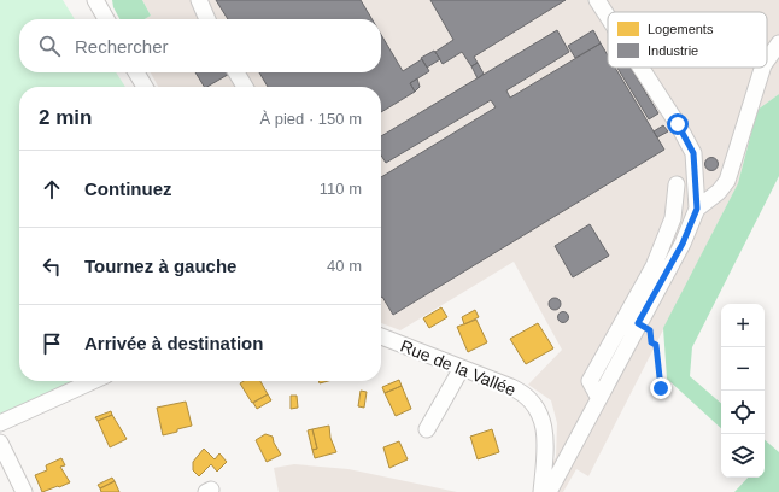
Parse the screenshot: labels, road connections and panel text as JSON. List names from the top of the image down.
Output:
{
  "streets": {
    "street": ["Rue de la Vallée"]
  },
  "legend": ["Logements", "Industrie"],
  "page": {
    "search": "Rechercher",
    "heading": ["2 min", "À pied · 150 m"],
    "list": [
      ["Continuez", "110 m"],
      ["Tournez à gauche", "40 m"],
      "Arrivée à destination"
    ],
    "map_buttons": ["+", "−"]
  }
}
